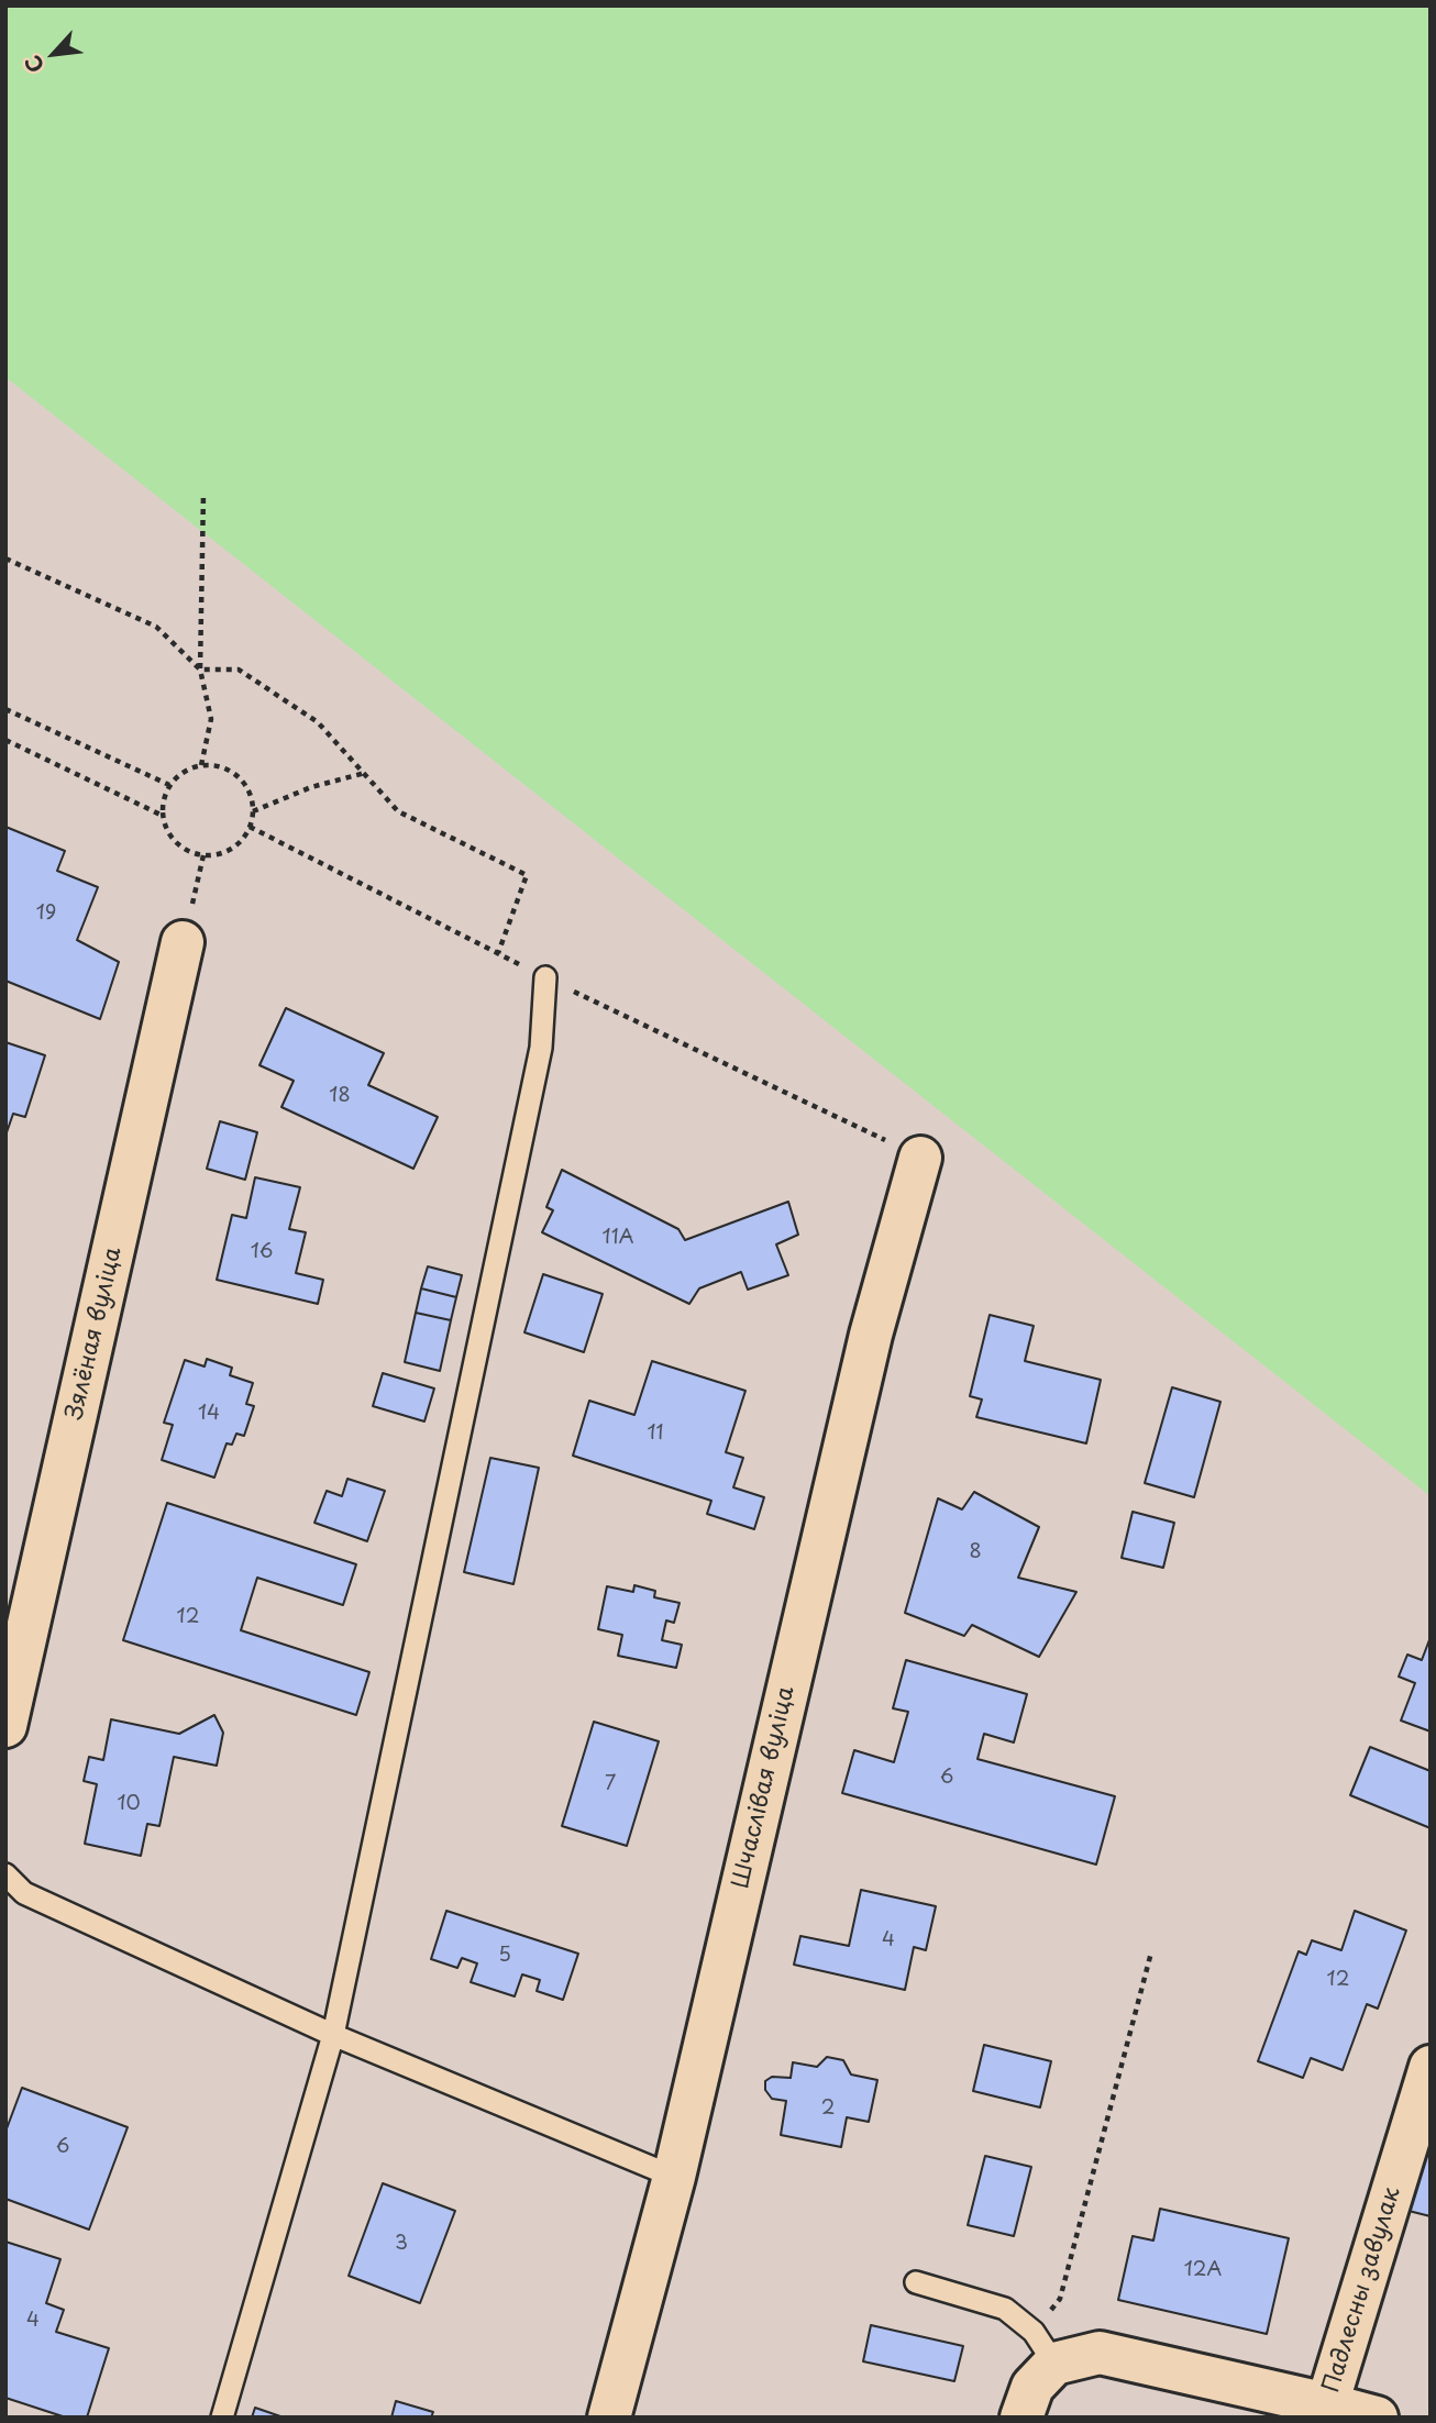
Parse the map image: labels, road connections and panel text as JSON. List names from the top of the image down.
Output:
{
  "streets": {
    "street": ["Зялёная вуліца", "Шчаслівая вуліца", "Падлесны завулак"]
  },
  "house_numbers": [
    "19",
    "18",
    "11А",
    "16",
    "14",
    "11",
    "8",
    "12",
    "6",
    "7",
    "10",
    "4",
    "5",
    "12",
    "2",
    "6",
    "3",
    "12А",
    "4"
  ],
  "north": "bottom left"
}
